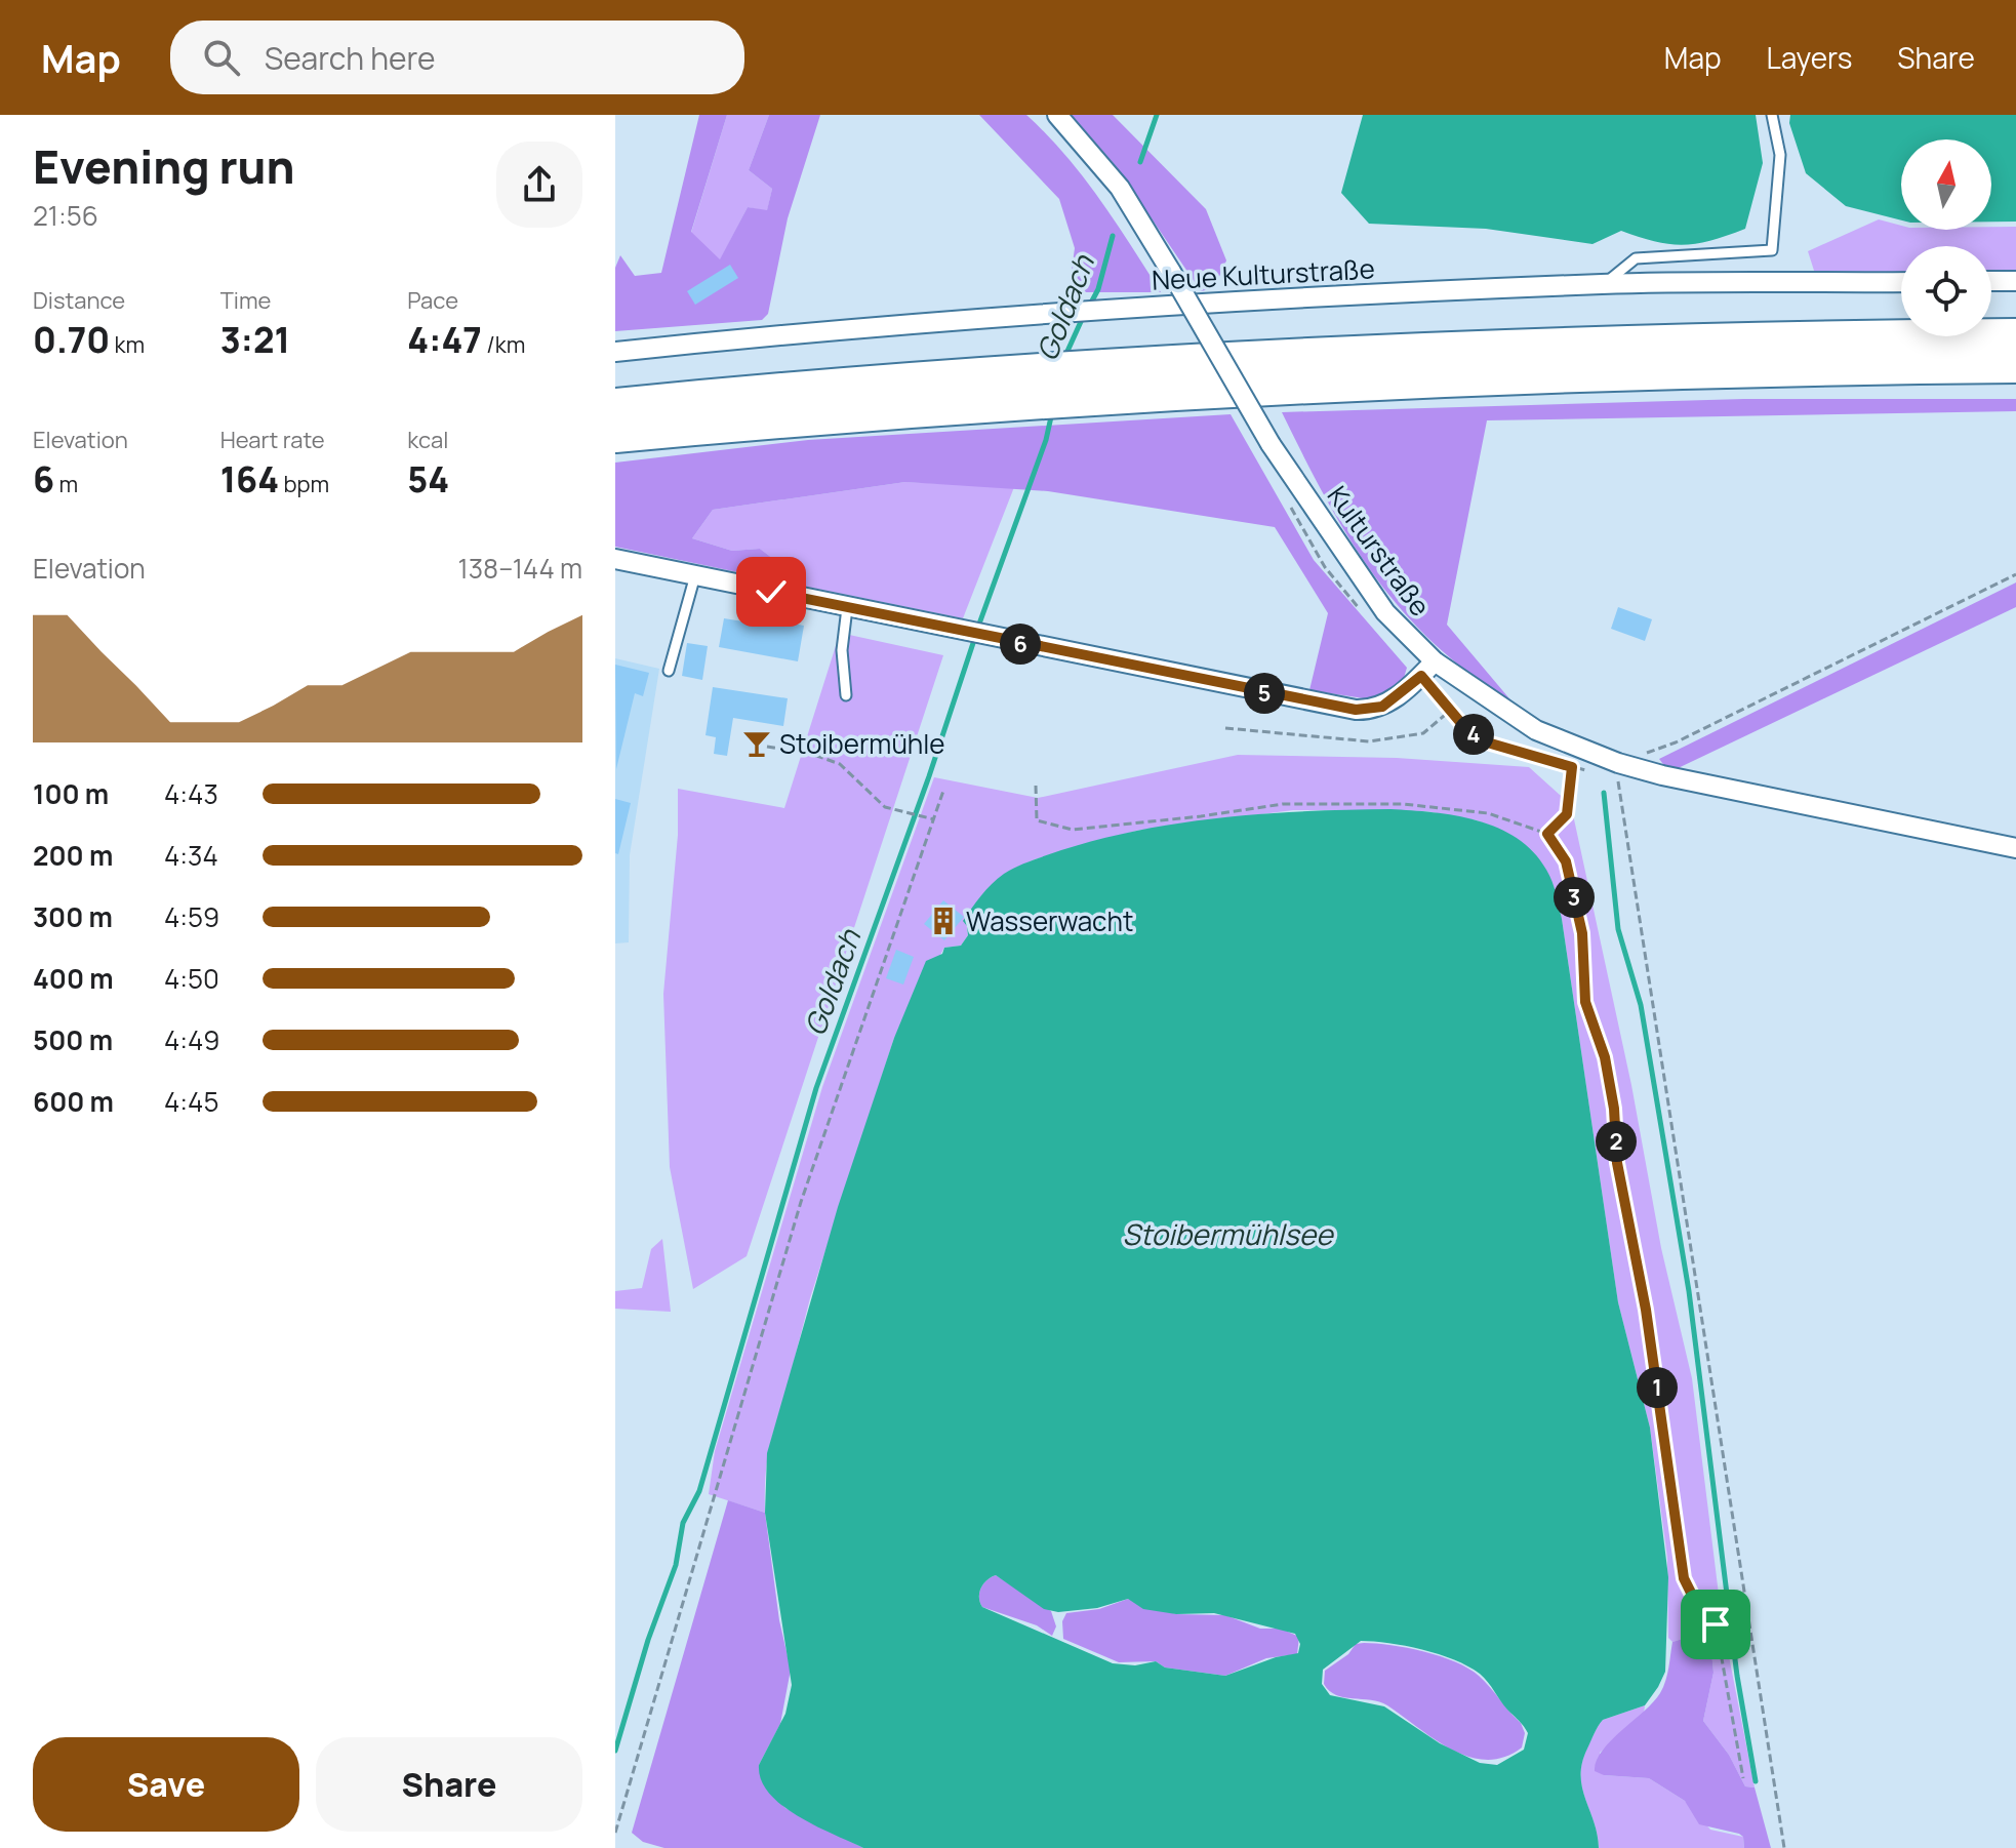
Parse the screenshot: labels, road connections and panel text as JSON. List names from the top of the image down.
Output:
{
  "streets": {
    "street": ["Neue Kulturstraße", "Kulturstraße"]
  },
  "water": ["Goldach", "Stoibermühlsee"],
  "places": {
    "bar": ["Stoibermühle"],
    "building": ["Wasserwacht"]
  },
  "north": "top",
  "page": {
    "header": "Map",
    "search": "Search here",
    "nav": ["Map", "Layers", "Share"],
    "heading": ["Evening run", "21:56"],
    "stats": [
      ["Distance", "0.70 km"],
      ["Time", "3:21"],
      ["Pace", "4:47 /km"],
      ["Elevation", "6 m"],
      ["Heart rate", "164 bpm"],
      ["kcal", "54"]
    ],
    "chart": ["Elevation", "138–144 m"],
    "pins": [
      "6",
      "5",
      "4",
      "3",
      "2",
      "1"
    ],
    "list": [
      {
        "name": "100 m",
        "note": "4:43"
      },
      {
        "name": "200 m",
        "note": "4:34"
      },
      {
        "name": "300 m",
        "note": "4:59"
      },
      {
        "name": "400 m",
        "note": "4:50"
      },
      {
        "name": "500 m",
        "note": "4:49"
      },
      {
        "name": "600 m",
        "note": "4:45"
      }
    ],
    "buttons": ["Save", "Share"]
  }
}
